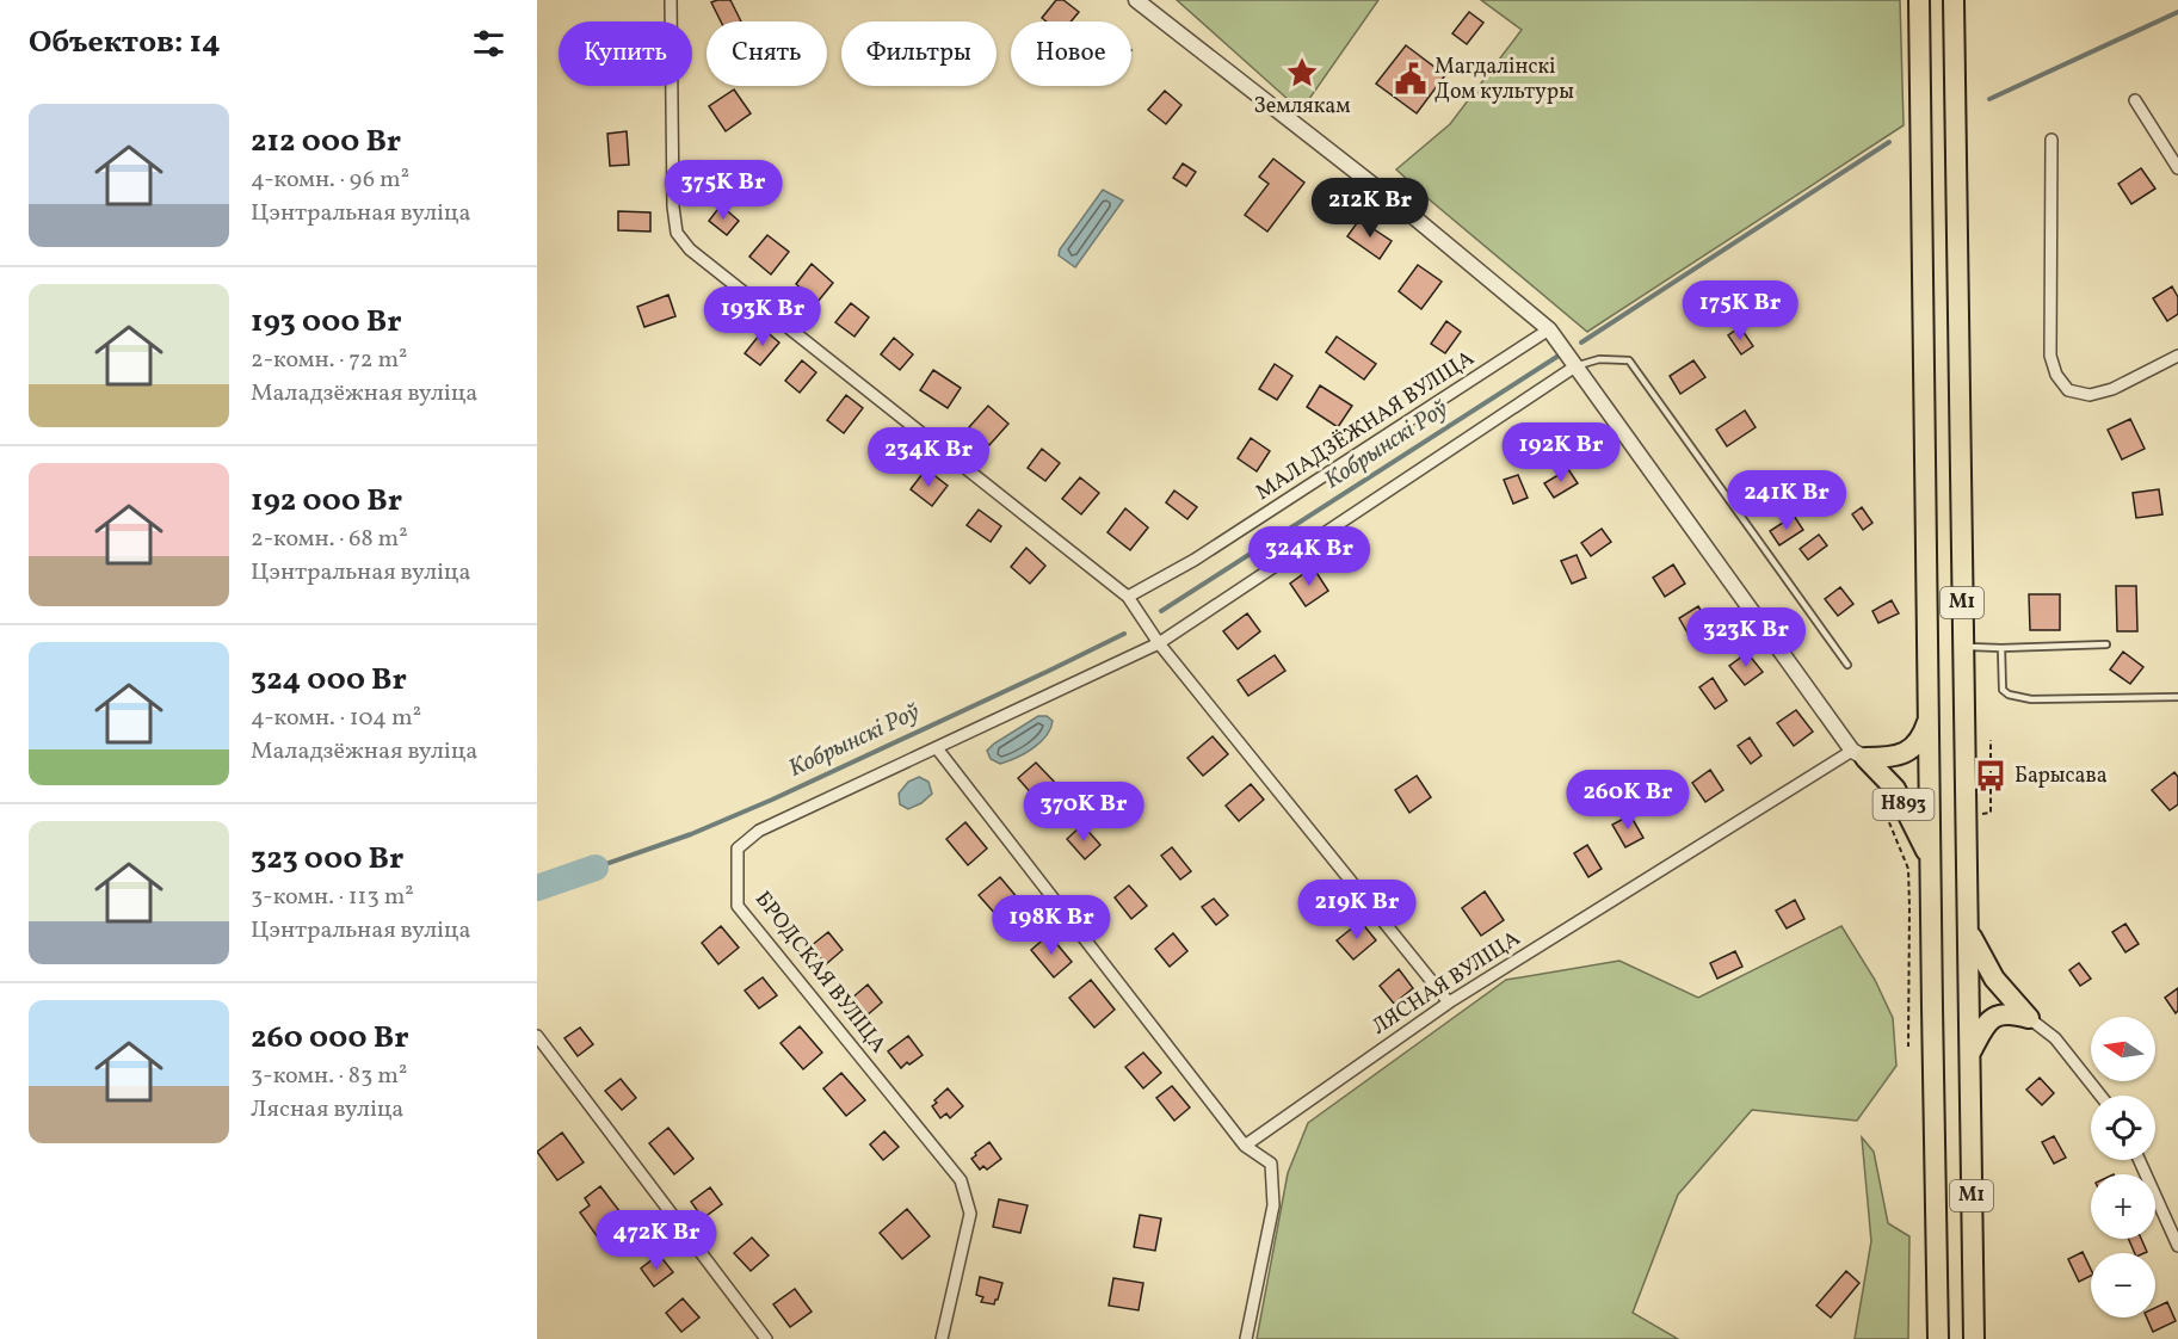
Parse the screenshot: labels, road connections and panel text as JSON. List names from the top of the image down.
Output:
{
  "streets": {
    "highway": ["М1", "Н893"],
    "street": ["МАЛАДЗЁЖНАЯ ВУЛІЦА", "БРОДСКАЯ ВУЛІЦА", "ЛЯСНАЯ ВУЛІЦА"]
  },
  "crossings": [
    ["МАЛАДЗЁЖНАЯ ВУЛІЦА", "Н893"],
    ["М1", "Н893"],
    ["Н893", "ЛЯСНАЯ ВУЛІЦА"]
  ],
  "water": ["Кобрынскі Роў"],
  "places": {
    "place": ["Землякам"],
    "public building": ["Магдалінскі Дом культуры"],
    "bus stop": ["Барысава"]
  },
  "north": "left",
  "page": {
    "heading": "Объектов: 14",
    "chip": [
      "Купить",
      "Снять",
      "Фильтры",
      "Новое"
    ],
    "list": [
      {
        "name": "212 000 Br",
        "note": "4-комн. · 96 m² · Цэнтральная вуліца"
      },
      {
        "name": "193 000 Br",
        "note": "2-комн. · 72 m² · Маладзёжная вуліца"
      },
      {
        "name": "192 000 Br",
        "note": "2-комн. · 68 m² · Цэнтральная вуліца"
      },
      {
        "name": "324 000 Br",
        "note": "4-комн. · 104 m² · Маладзёжная вуліца"
      },
      {
        "name": "323 000 Br",
        "note": "3-комн. · 113 m² · Цэнтральная вуліца"
      },
      {
        "name": "260 000 Br",
        "note": "3-комн. · 83 m² · Лясная вуліца"
      }
    ],
    "price": [
      "375K Br",
      "212K Br",
      "175K Br",
      "193K Br",
      "192K Br",
      "234K Br",
      "241K Br",
      "324K Br",
      "323K Br",
      "260K Br",
      "370K Br",
      "219K Br",
      "198K Br",
      "472K Br"
    ],
    "map_buttons": ["+", "−"]
  }
}
